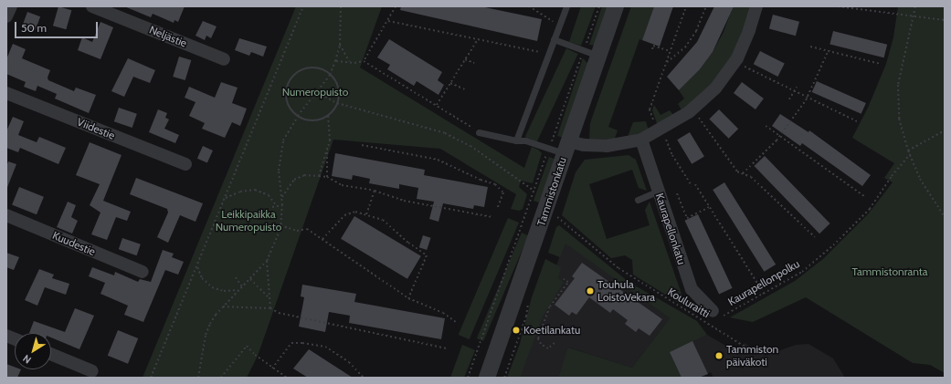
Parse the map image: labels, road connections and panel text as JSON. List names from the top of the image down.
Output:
{
  "streets": {
    "street": [
      "Neljästie",
      "Viidestie",
      "Tammistonkatu",
      "Kaurapellonkatu",
      "Kuudestie"
    ],
    "path": ["Kaurapellonpolku", "Kouluraitti"]
  },
  "crossings": [
    ["Kaurapellonkatu", "Kaurapellonpolku"]
  ],
  "parks": ["Numeropuisto", "Leikkipaikka Numeropuisto", "Tammistonranta"],
  "places": ["Touhula LoistoVekara", "Koetilankatu", "Tammiston päiväkoti"],
  "scale_bar": "50 m",
  "north": "bottom left"
}
